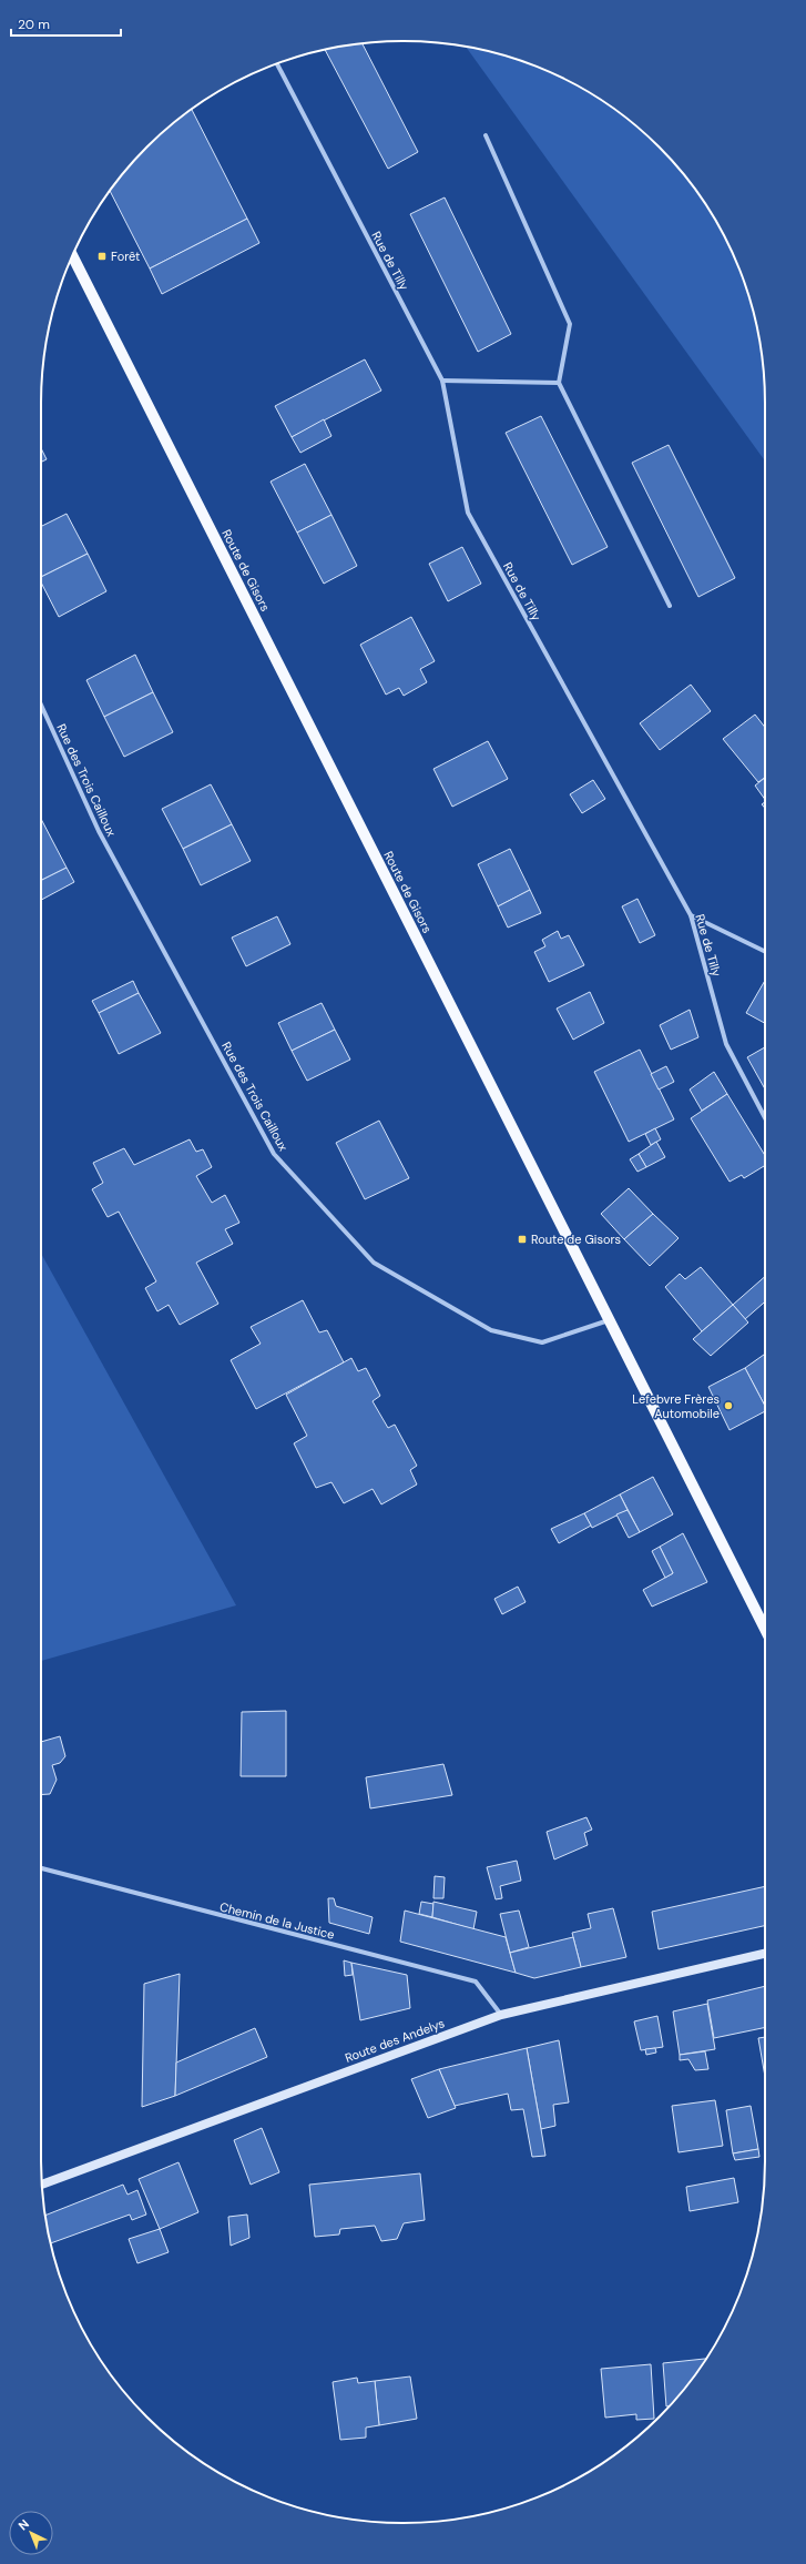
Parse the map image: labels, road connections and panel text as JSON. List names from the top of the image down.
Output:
{
  "streets": {
    "main road": ["Route de Gisors", "Route des Andelys"],
    "street": ["Rue de Tilly", "Rue des Trois Cailloux", "Chemin de la Justice"]
  },
  "crossings": [
    ["Route de Gisors", "Rue des Trois Cailloux"],
    ["Chemin de la Justice", "Route des Andelys"]
  ],
  "places": {
    "transit": ["Forêt", "Route de Gisors"],
    "other": ["Lefebvre Frères Automobile"]
  },
  "scale_bar": "20 m",
  "north": "top left"
}
